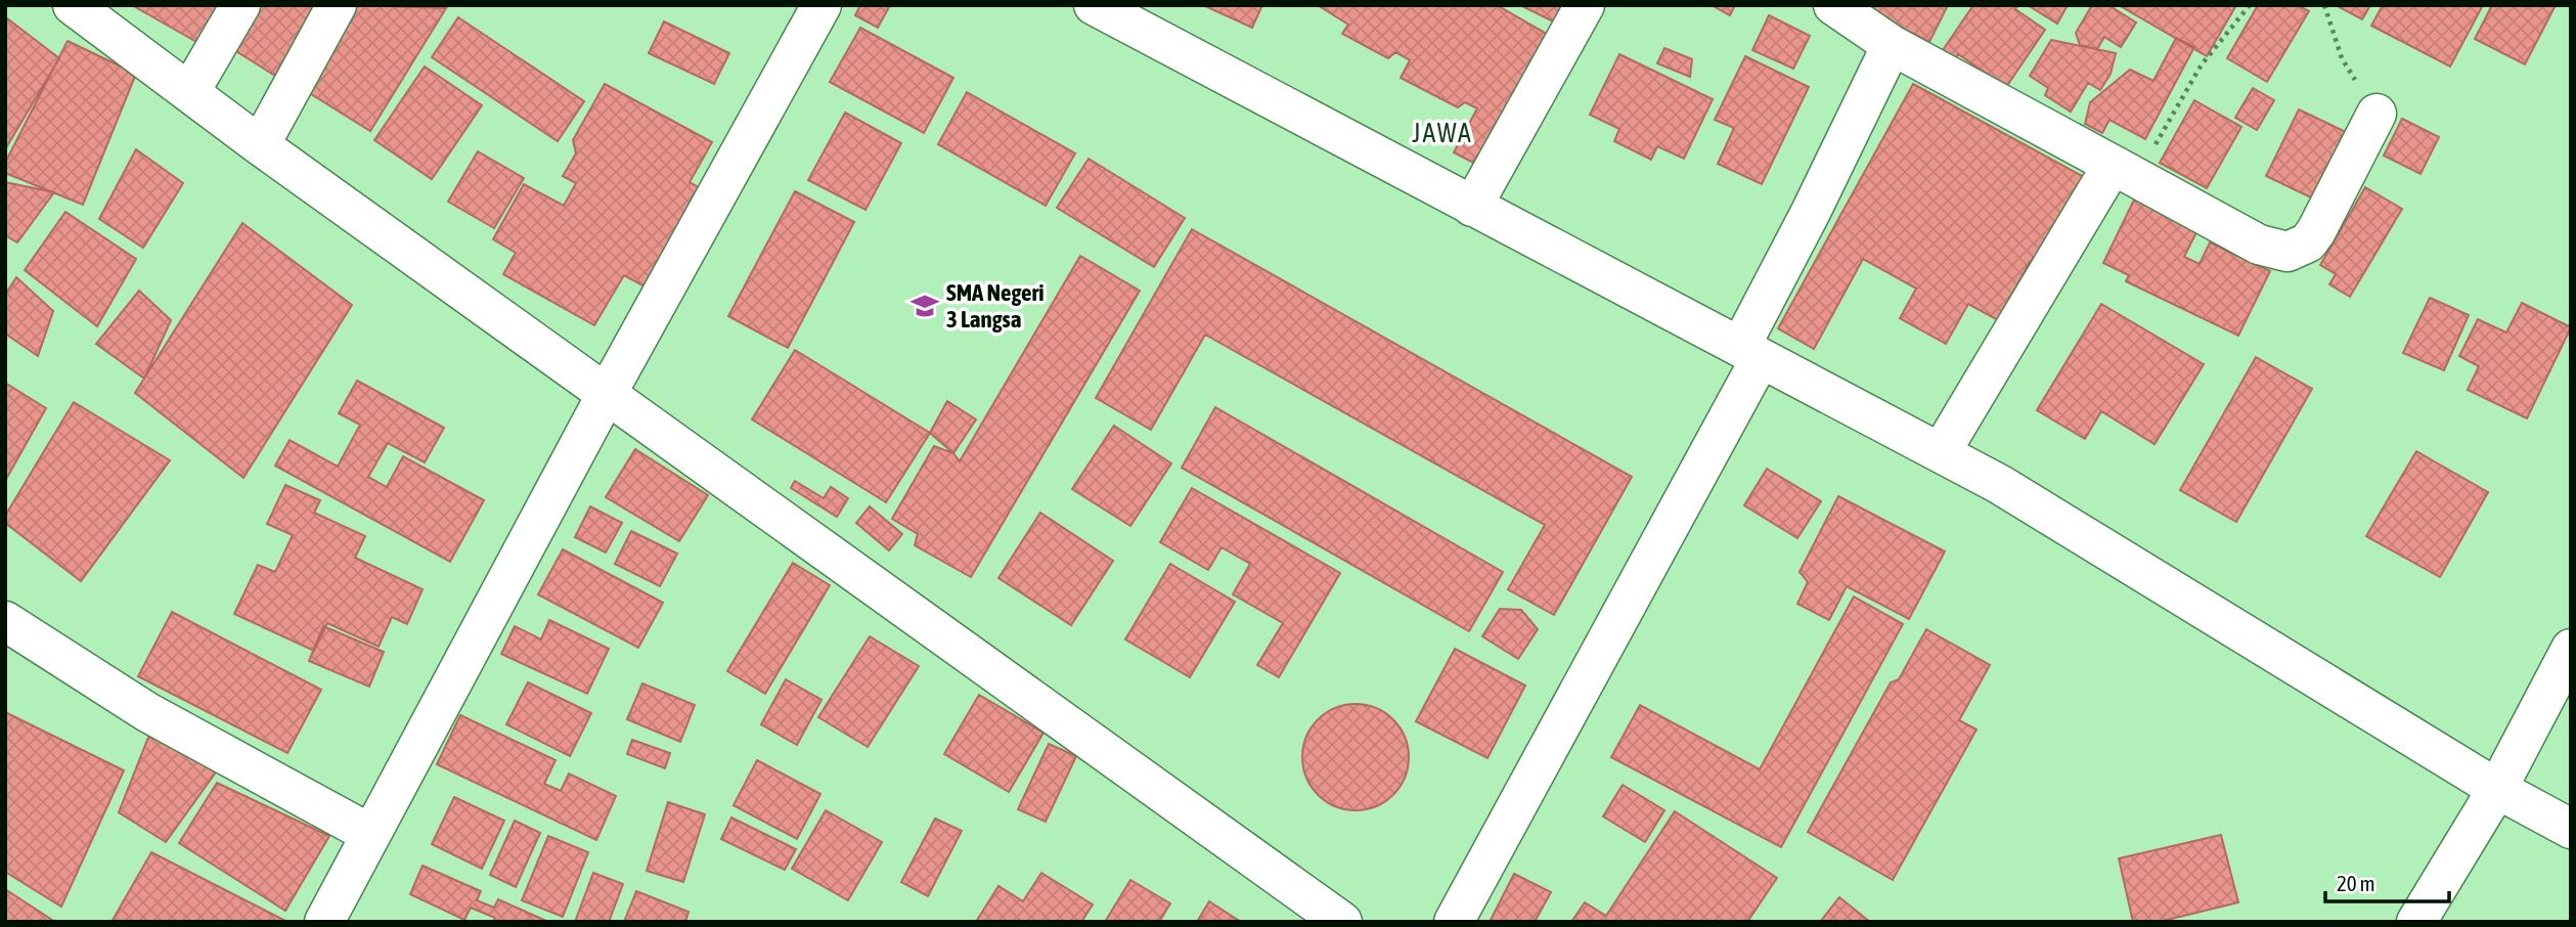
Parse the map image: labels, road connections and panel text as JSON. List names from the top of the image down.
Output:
{
  "districts": ["JAWA"],
  "places": {
    "school or university": ["SMA Negeri 3 Langsa"]
  },
  "scale_bar": "20 m"
}
